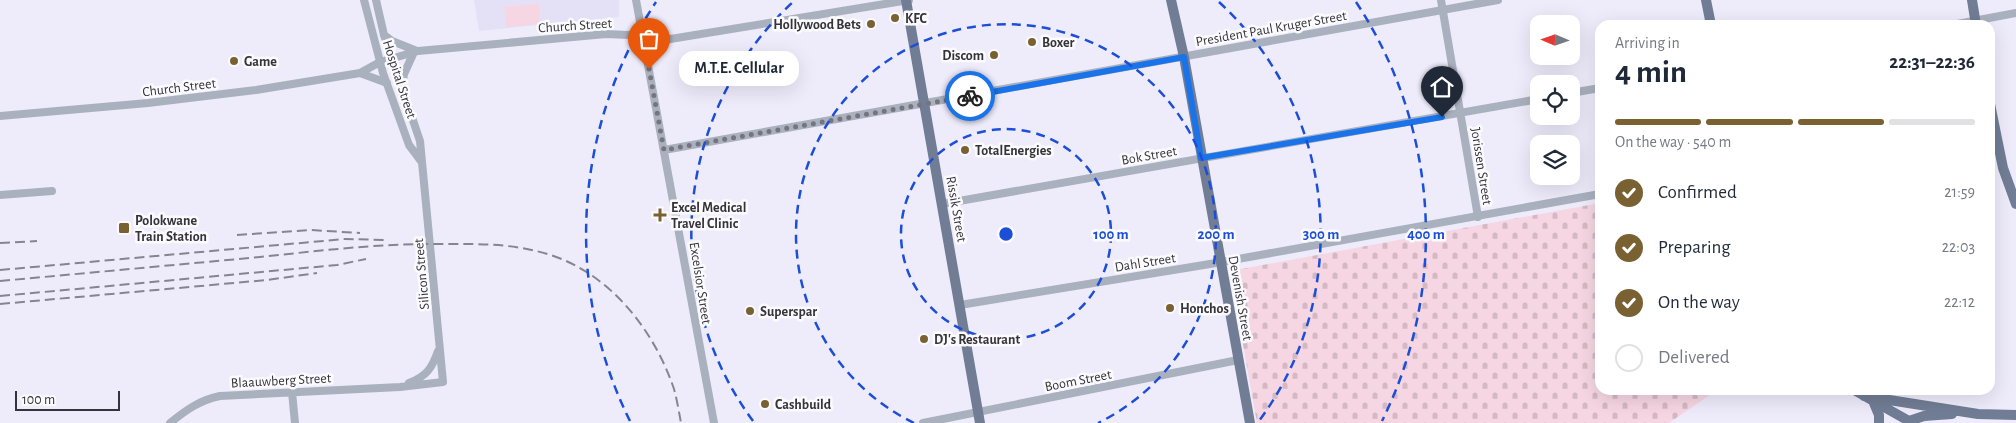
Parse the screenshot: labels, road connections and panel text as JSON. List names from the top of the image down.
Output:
{
  "streets": {
    "main road": ["Rissik Street", "Devenish Street"],
    "street": [
      "Church Street",
      "President Paul Kruger Street",
      "Hospital Street",
      "Bok Street",
      "Jorissen Street",
      "Dahl Street",
      "Silicon Street",
      "Excelsior Street",
      "Blaauwberg Street",
      "Boom Street"
    ]
  },
  "crossings": [
    ["Church Street", "Hospital Street"],
    ["Church Street", "Rissik Street"],
    ["Church Street", "Excelsior Street"],
    ["President Paul Kruger Street", "Jorissen Street"],
    ["President Paul Kruger Street", "Rissik Street"],
    ["President Paul Kruger Street", "Excelsior Street"],
    ["President Paul Kruger Street", "Devenish Street"],
    ["Hospital Street", "Silicon Street"],
    ["Bok Street", "Jorissen Street"],
    ["Bok Street", "Rissik Street"],
    ["Bok Street", "Devenish Street"],
    ["Jorissen Street", "Dahl Street"],
    ["Rissik Street", "Dahl Street"],
    ["Rissik Street", "Boom Street"],
    ["Dahl Street", "Devenish Street"],
    ["Silicon Street", "Blaauwberg Street"],
    ["Devenish Street", "Boom Street"]
  ],
  "places": {
    "other": [
      "KFC",
      "Hollywood Bets",
      "Boxer",
      "Discom",
      "Game",
      "M.T.E. Cellular",
      "TotalEnergies",
      "Honchos",
      "Superspar",
      "DJ's Restaurant",
      "Cashbuild"
    ],
    "health": ["Excel Medical Travel Clinic"],
    "transit": ["Polokwane Train Station"]
  },
  "scale_bar": "100 m",
  "north": "left",
  "page": {
    "heading": ["4 min", "Arriving in", "22:31–22:36"],
    "bubble": "M.T.E. Cellular",
    "bar": "On the way · 540 m",
    "list": [
      ["Confirmed", "21:59"],
      ["Preparing", "22:03"],
      ["On the way", "22:12"],
      "Delivered"
    ],
    "scale": "100 m"
  },
  "rings": [
    "100 m",
    "200 m",
    "300 m",
    "400 m"
  ]
}
